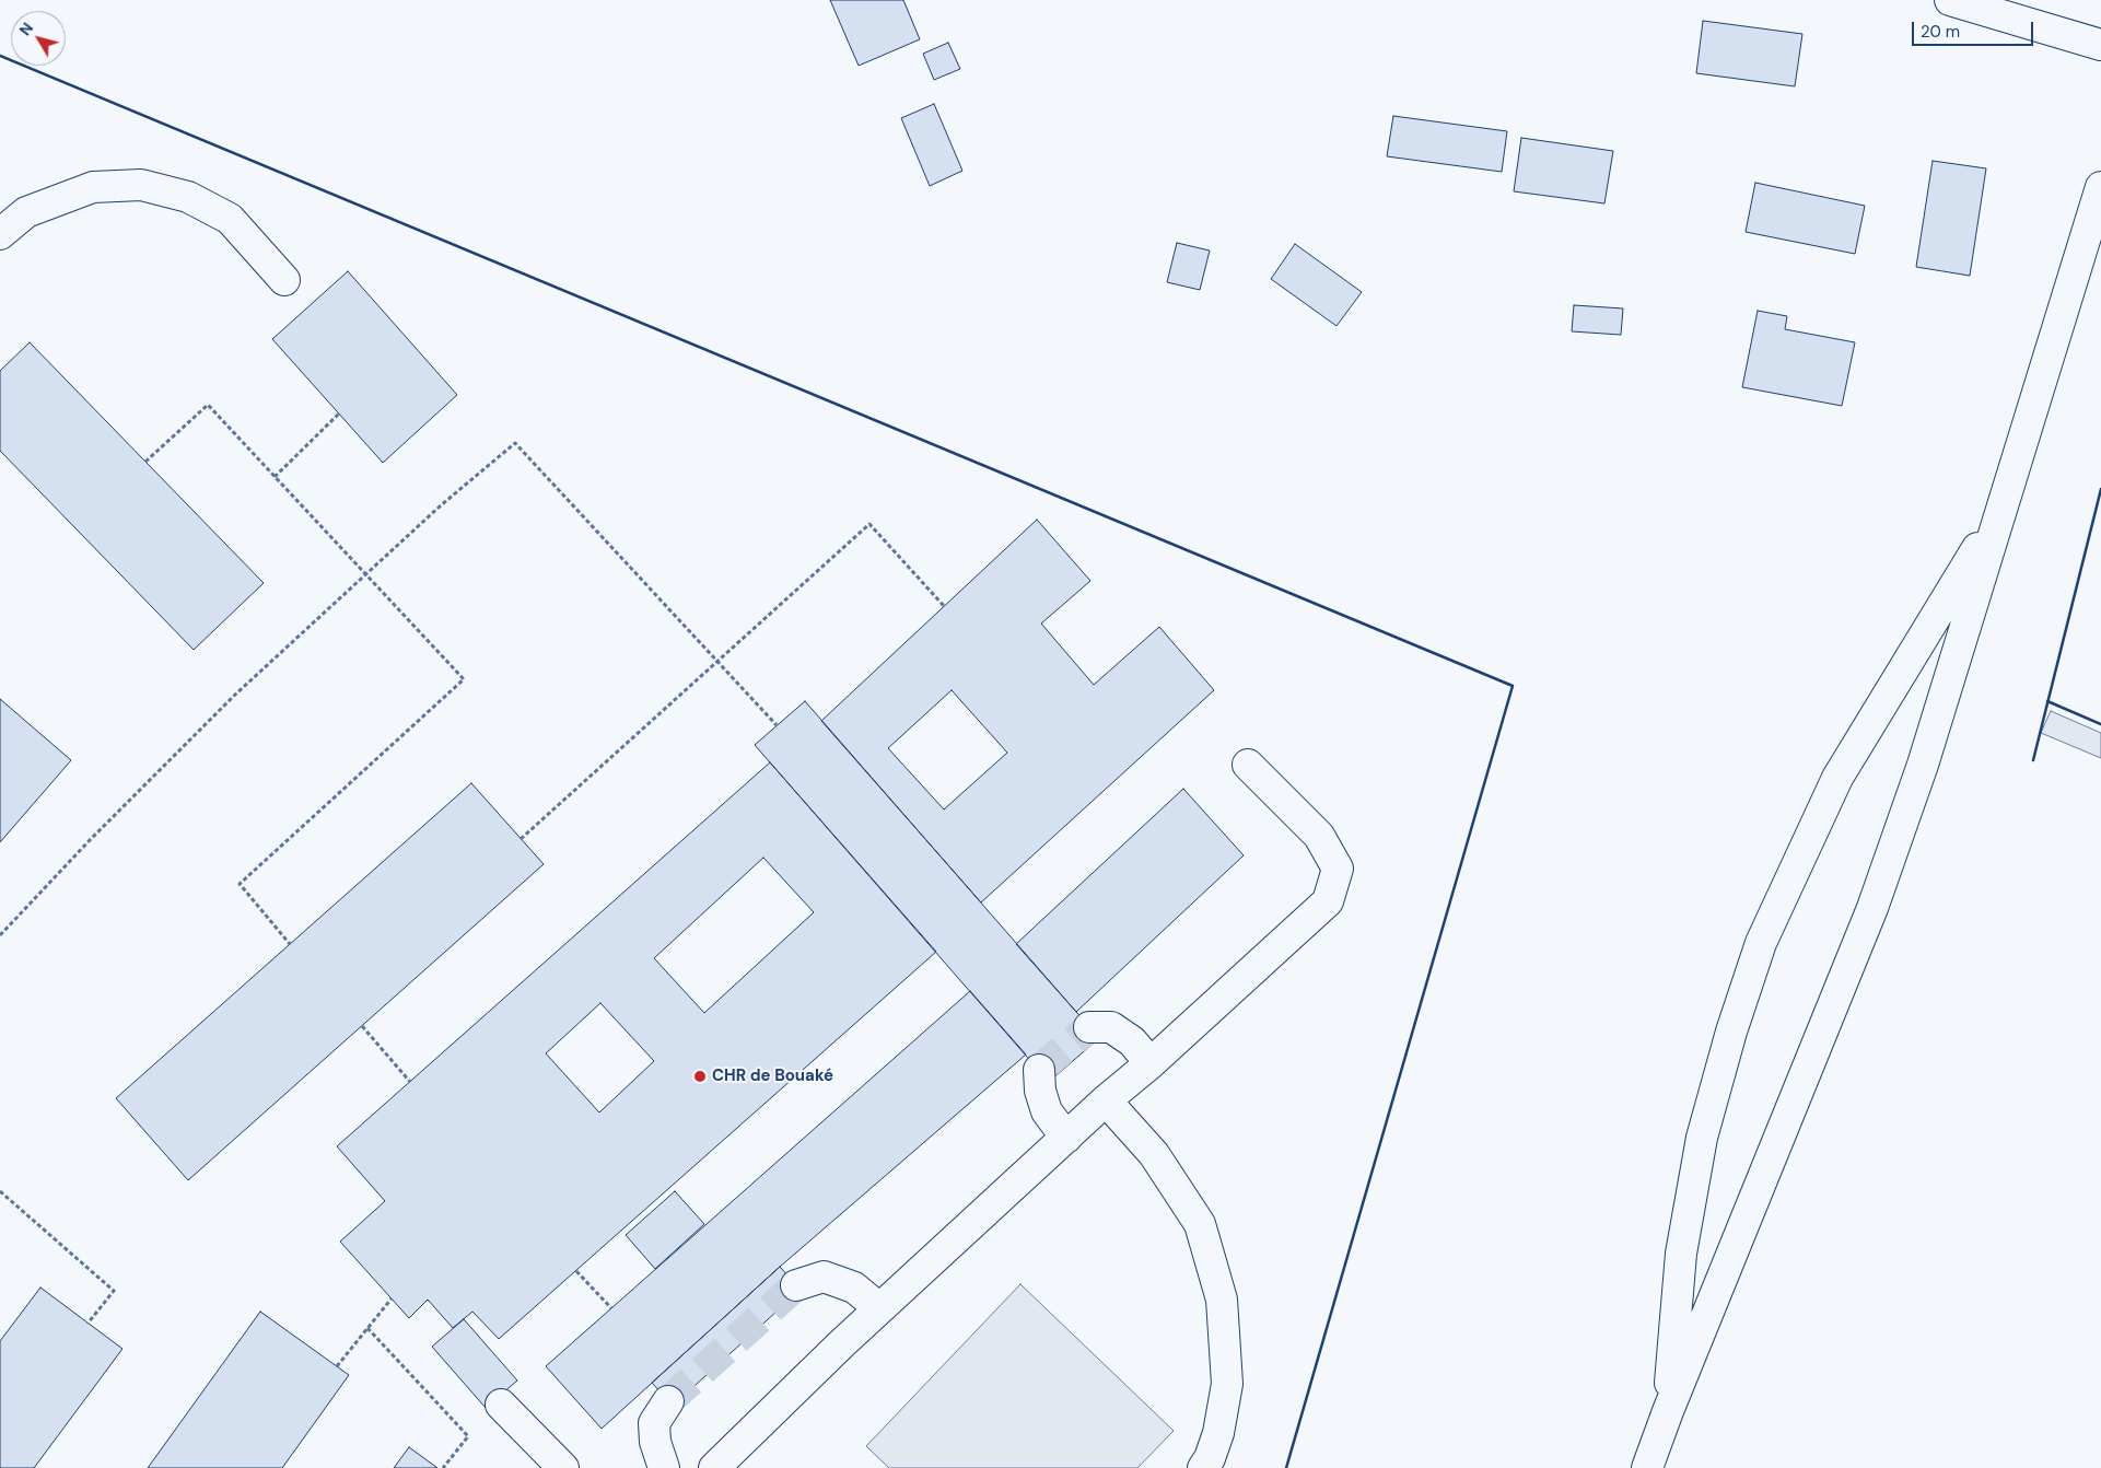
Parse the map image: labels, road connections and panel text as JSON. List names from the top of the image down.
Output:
{
  "places": ["CHR de Bouaké"],
  "scale_bar": "20 m",
  "north": "top left"
}
